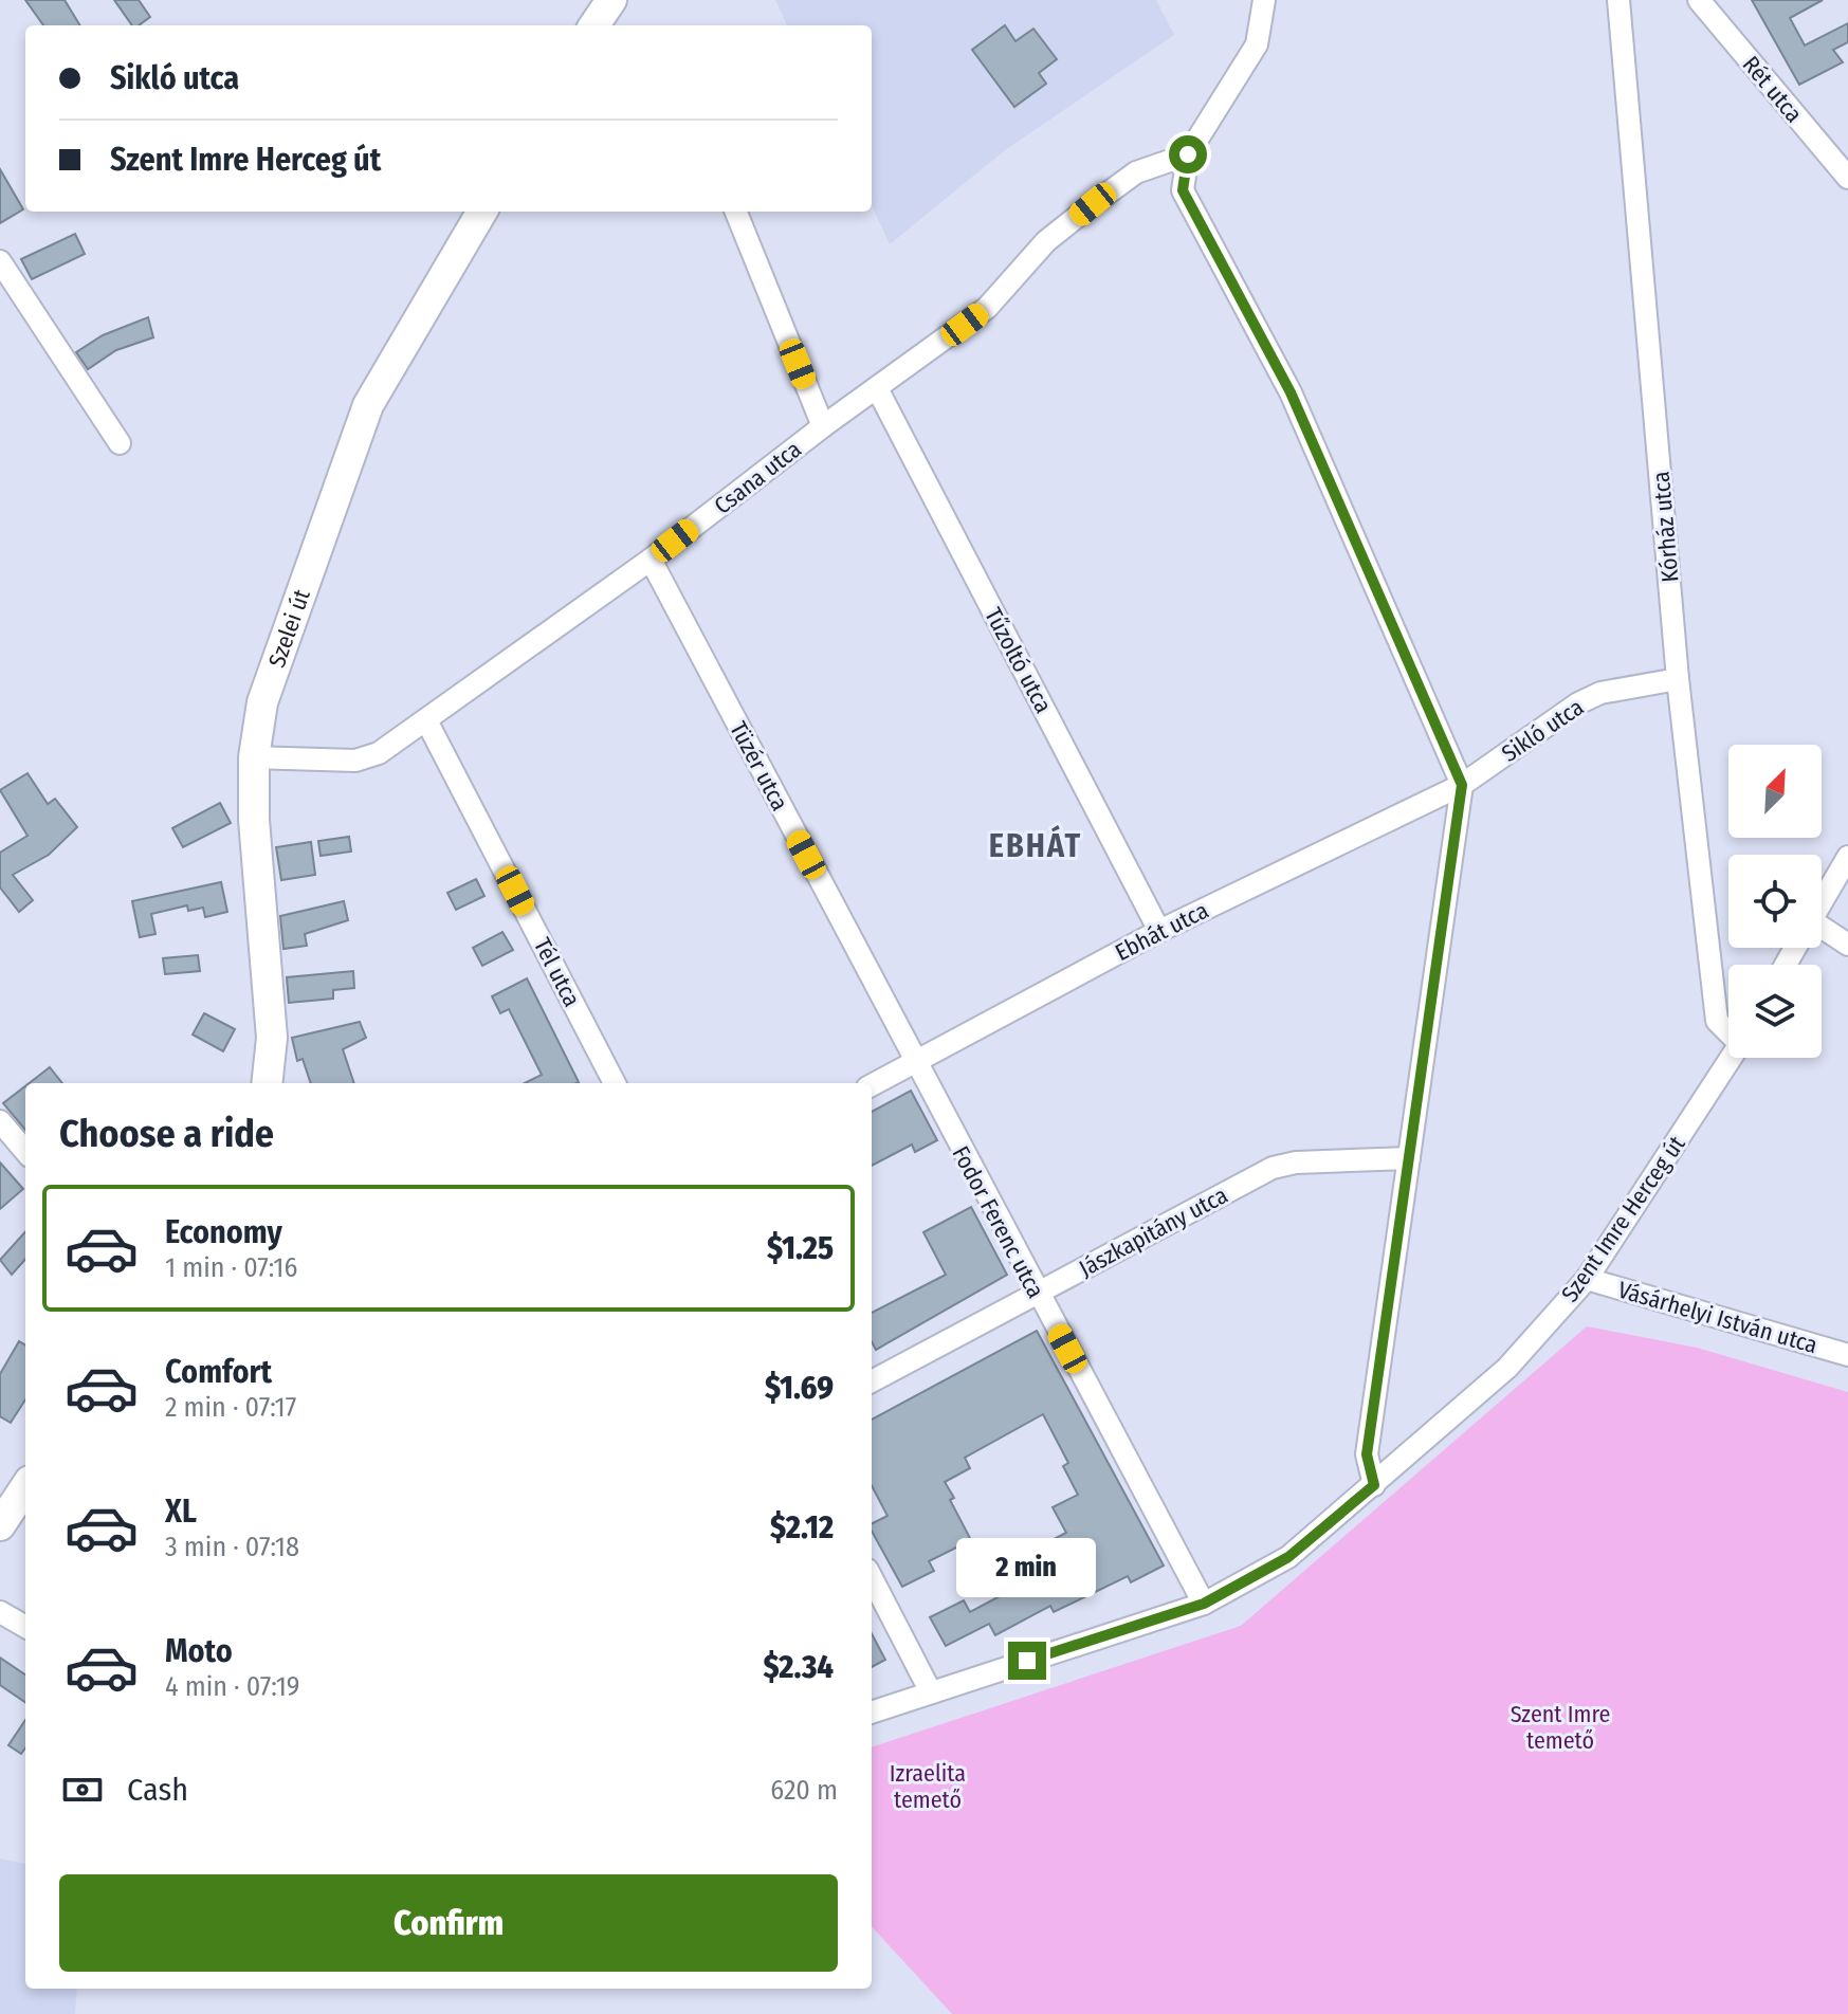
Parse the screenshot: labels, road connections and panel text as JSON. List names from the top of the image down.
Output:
{
  "streets": {
    "main road": ["Szelei út"],
    "street": [
      "Rét utca",
      "Csana utca",
      "Kórház utca",
      "Tűzoltó utca",
      "Sikló utca",
      "Tüzér utca",
      "Ebhát utca",
      "Tél utca",
      "Szent Imre Herceg út",
      "Fodor Ferenc utca",
      "Jászkapitány utca",
      "Vásárhelyi István utca"
    ]
  },
  "crossings": [
    ["Csana utca", "Szelei út"],
    ["Csana utca", "Tűzoltó utca"],
    ["Csana utca", "Tüzér utca"],
    ["Csana utca", "Tél utca"],
    ["Kórház utca", "Sikló utca"],
    ["Tűzoltó utca", "Ebhát utca"],
    ["Sikló utca", "Ebhát utca"],
    ["Tüzér utca", "Ebhát utca"],
    ["Tüzér utca", "Fodor Ferenc utca"],
    ["Ebhát utca", "Fodor Ferenc utca"],
    ["Szent Imre Herceg út", "Fodor Ferenc utca"],
    ["Szent Imre Herceg út", "Vásárhelyi István utca"],
    ["Fodor Ferenc utca", "Jászkapitány utca"]
  ],
  "districts": ["EBHÁT"],
  "parks": ["Szent Imre temető", "Izraelita temető"],
  "north": "top right",
  "page": {
    "banner": ["Sikló utca", "Szent Imre Herceg út"],
    "heading": "Choose a ride",
    "list": [
      {
        "name": "Economy",
        "note": "1 min · 07:16",
        "value": "$1.25"
      },
      {
        "name": "Comfort",
        "note": "2 min · 07:17",
        "value": "$1.69"
      },
      {
        "name": "XL",
        "note": "3 min · 07:18",
        "value": "$2.12"
      },
      {
        "name": "Moto",
        "note": "4 min · 07:19",
        "value": "$2.34"
      }
    ],
    "bubble": "2 min",
    "pay": ["Cash", "620 m"],
    "buttons": "Confirm"
  }
}
